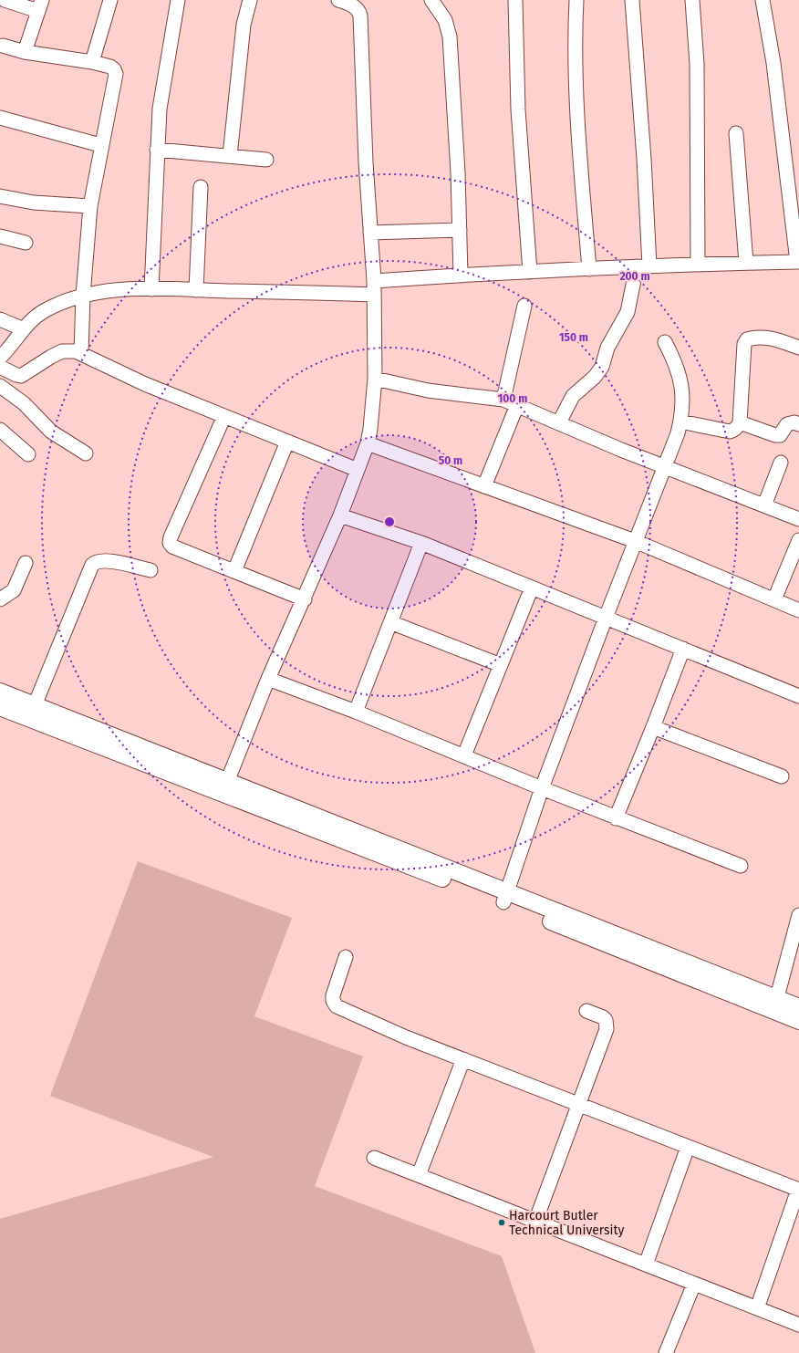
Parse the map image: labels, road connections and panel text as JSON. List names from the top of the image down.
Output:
{
  "places": ["Harcourt Butler Technical University"],
  "rings": [
    "200 m",
    "150 m",
    "100 m",
    "50 m"
  ]
}
